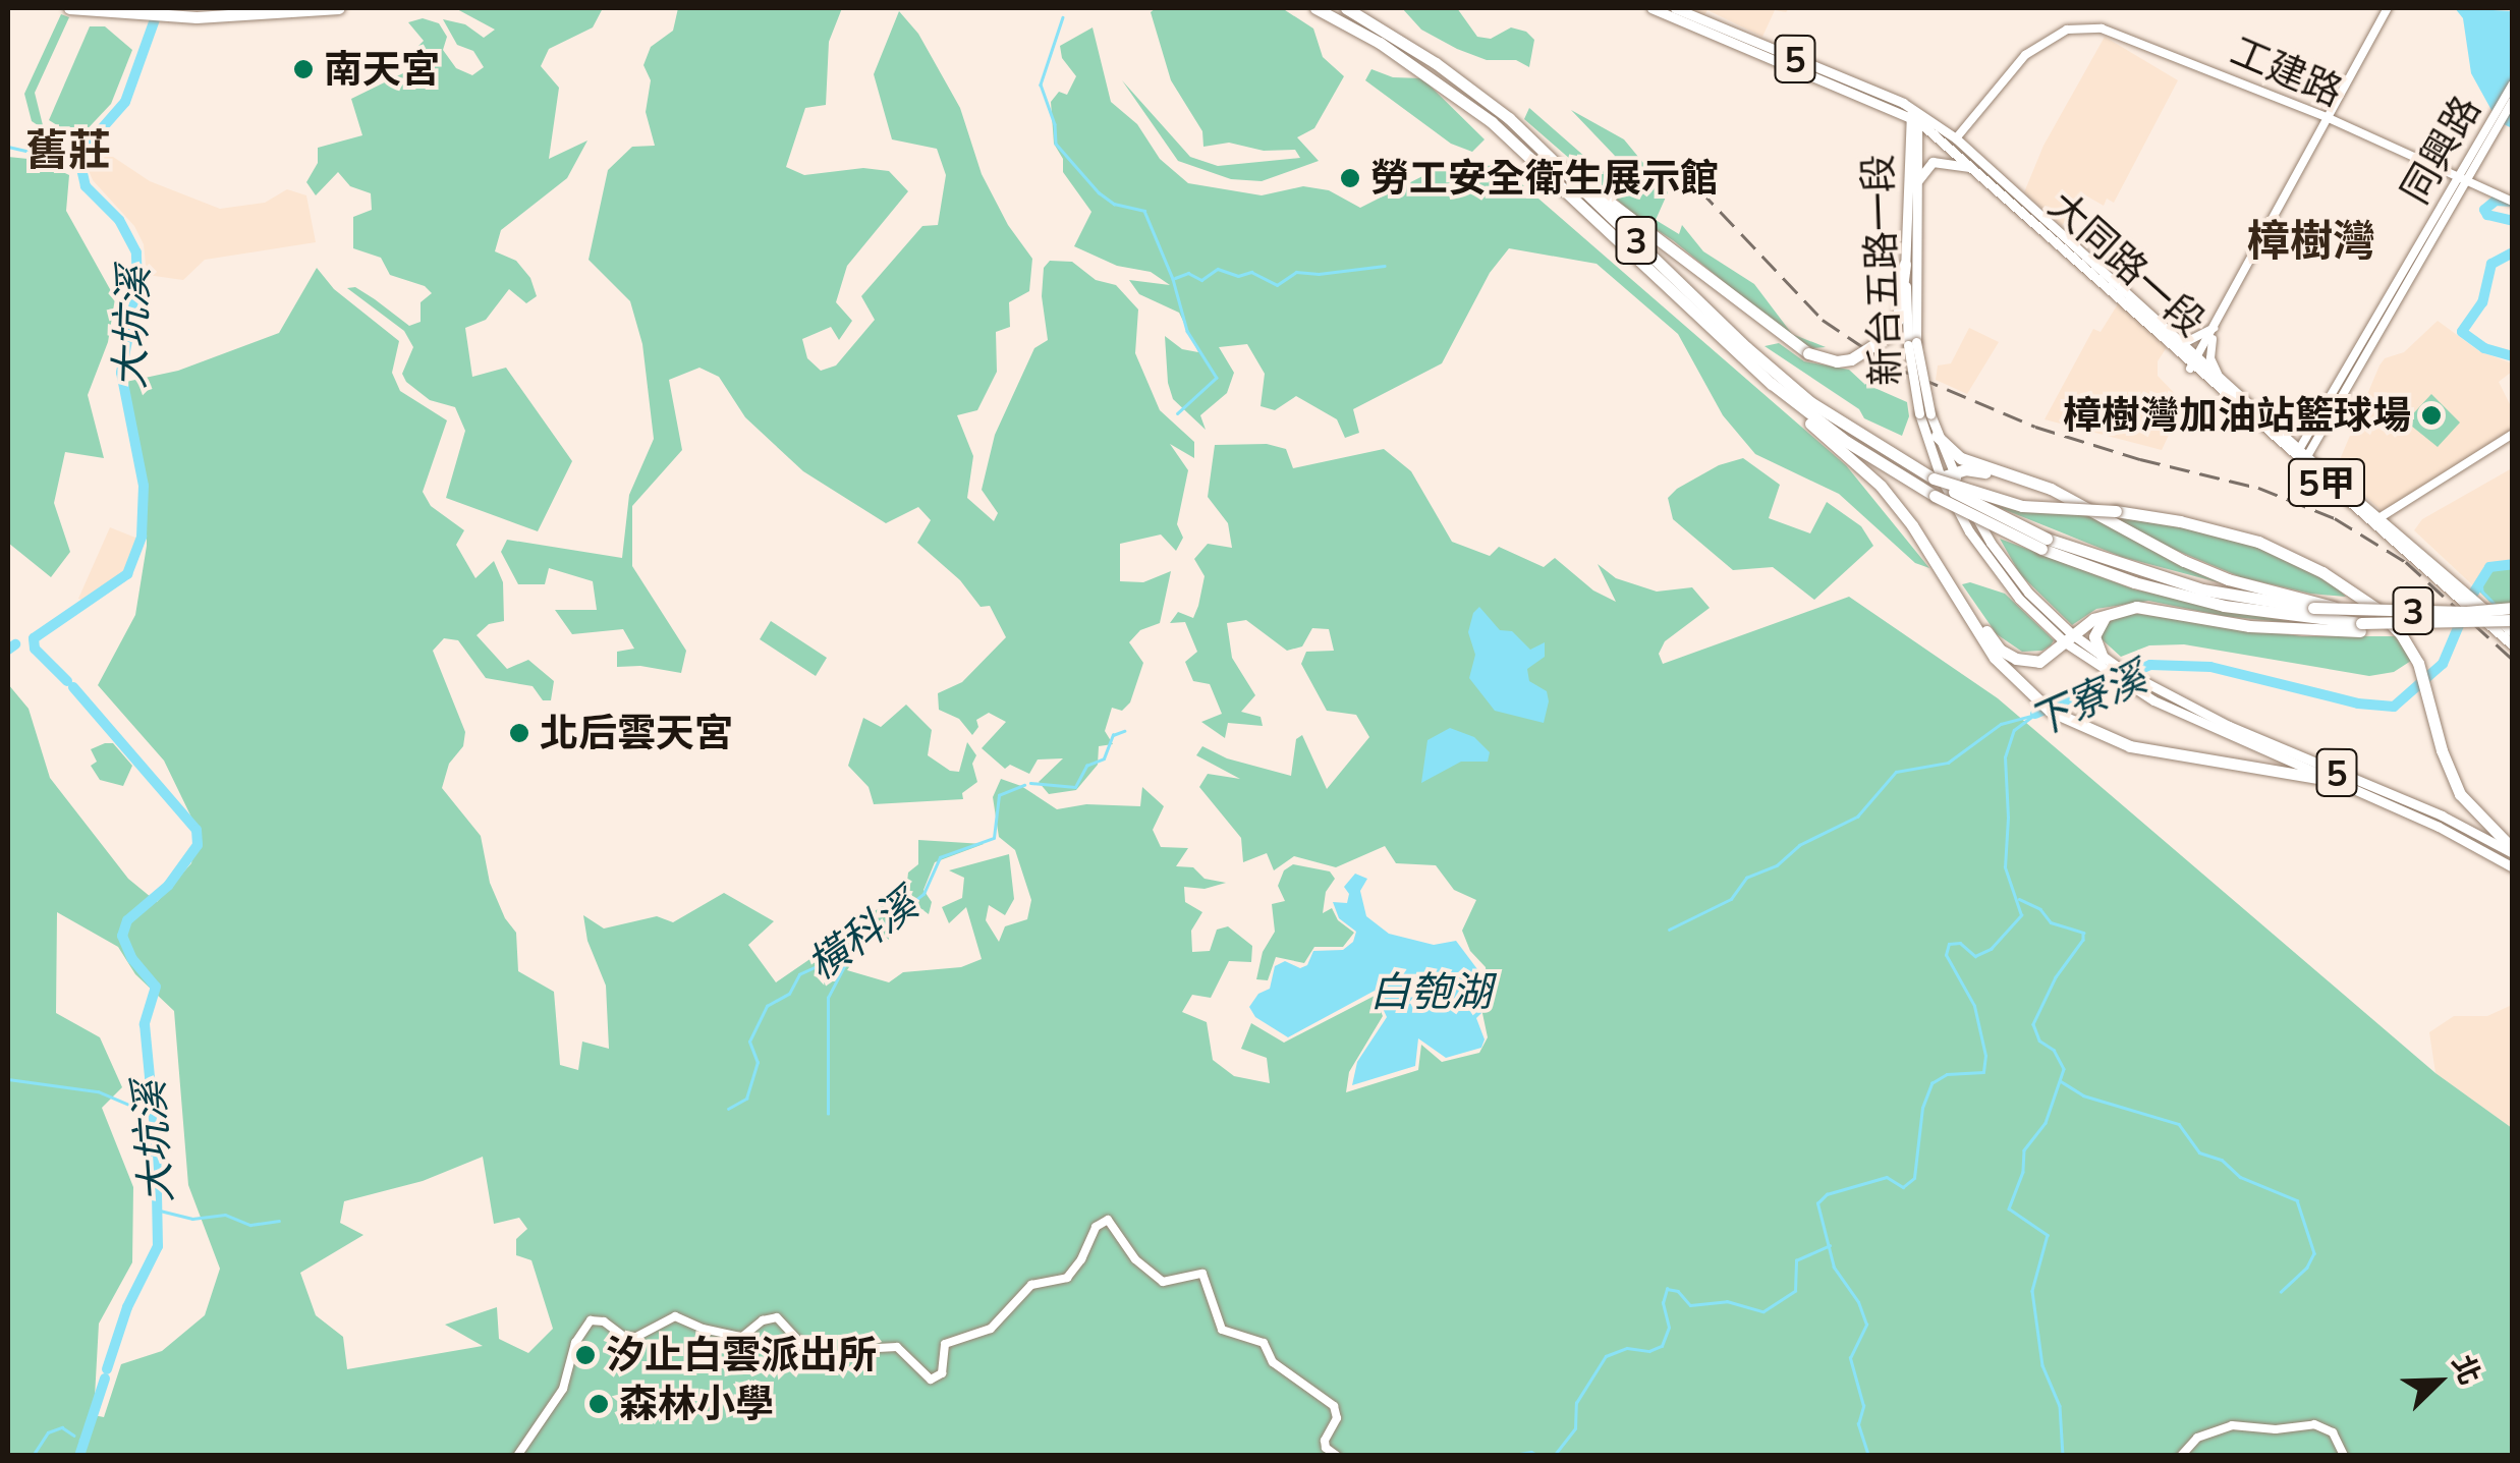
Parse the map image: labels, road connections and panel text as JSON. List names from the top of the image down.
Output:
{
  "streets": {
    "highway": ["3"],
    "main road": [
      "5",
      "大同路一段",
      "新台五路一段",
      "5甲"
    ],
    "street": ["工建路", "同興路"]
  },
  "crossings": [
    ["工建路", "同興路"],
    ["工建路", "大同路一段"],
    ["同興路", "大同路一段"],
    ["3", "新台五路一段"],
    ["大同路一段", "新台五路一段"]
  ],
  "districts": ["舊莊", "樟樹灣"],
  "water": [
    "大坑溪",
    "下寮溪",
    "橫科溪",
    "白匏湖"
  ],
  "places": [
    "南天宮",
    "勞工安全衛生展示館",
    "樟樹灣加油站籃球場",
    "北后雲天宮",
    "汐止白雲派出所",
    "森林小學"
  ],
  "north": "top right"
}
